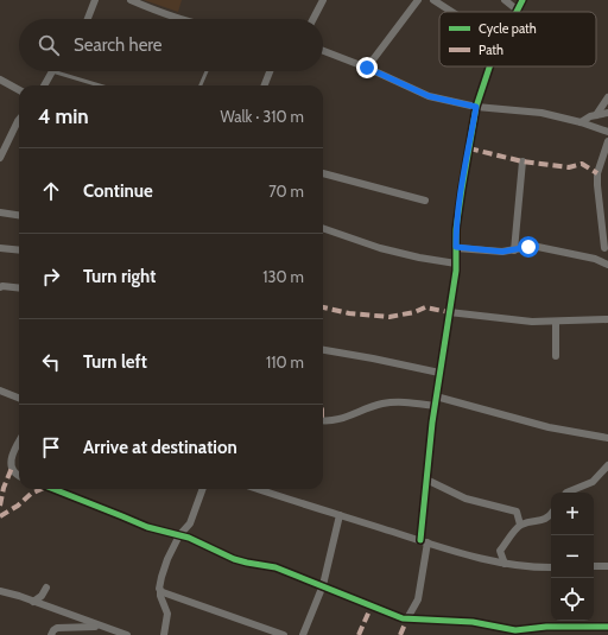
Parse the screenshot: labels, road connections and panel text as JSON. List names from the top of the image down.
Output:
{
  "legend": ["Cycle path", "Path"],
  "page": {
    "search": "Search here",
    "heading": ["4 min", "Walk · 310 m"],
    "list": [
      ["Continue", "70 m"],
      ["Turn right", "130 m"],
      ["Turn left", "110 m"],
      "Arrive at destination"
    ],
    "map_buttons": ["+", "−"]
  }
}
